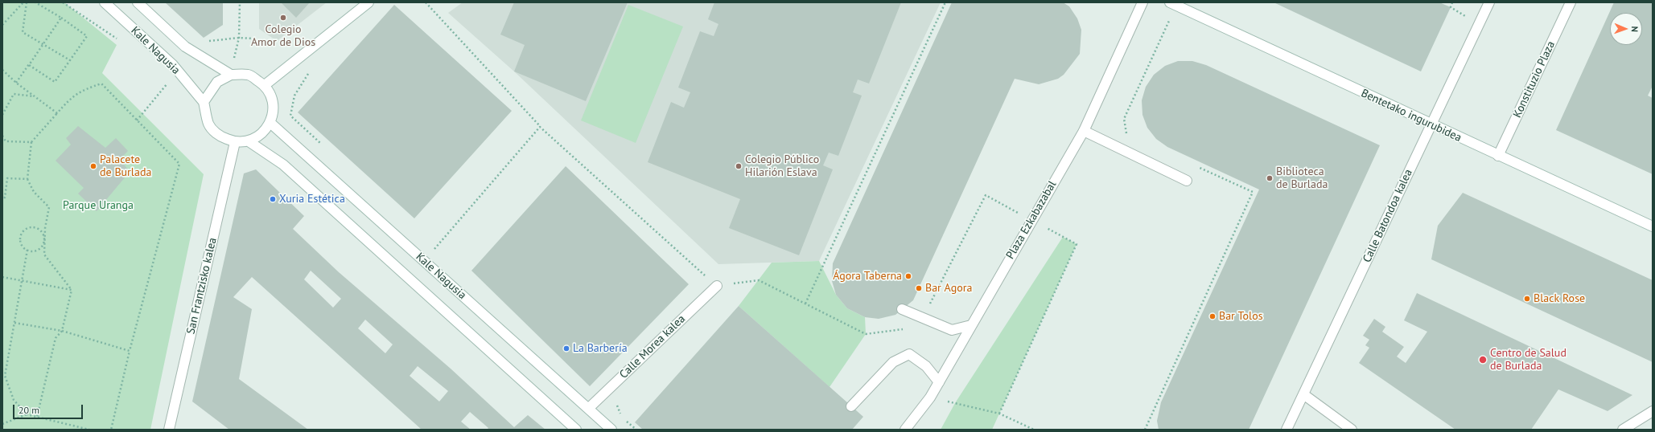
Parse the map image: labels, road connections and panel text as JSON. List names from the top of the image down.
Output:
{
  "streets": {
    "main road": [
      "Kale Nagusia",
      "Konstituzio Plaza",
      "Bentetako ingurubidea",
      "Calle Batondoa kalea",
      "Plaza Ezkabazabal",
      "San Frantzisko kalea",
      "Calle Morea kalea"
    ]
  },
  "crossings": [
    ["Kale Nagusia", "San Frantzisko kalea"],
    ["Kale Nagusia", "Calle Morea kalea"],
    ["Konstituzio Plaza", "Bentetako ingurubidea"],
    ["Bentetako ingurubidea", "Calle Batondoa kalea"]
  ],
  "parks": ["Parque Uranga"],
  "places": [
    "Colegio Amor de Dios",
    "Palacete de Burlada",
    "Colegio Público Hilarión Eslava",
    "Biblioteca de Burlada",
    "Xuria Estética",
    "Ágora Taberna",
    "Bar Agora",
    "Black Rose",
    "Bar Tolos",
    "La Barbería",
    "Centro de Salud de Burlada"
  ],
  "scale_bar": "20 m",
  "north": "right"
}
